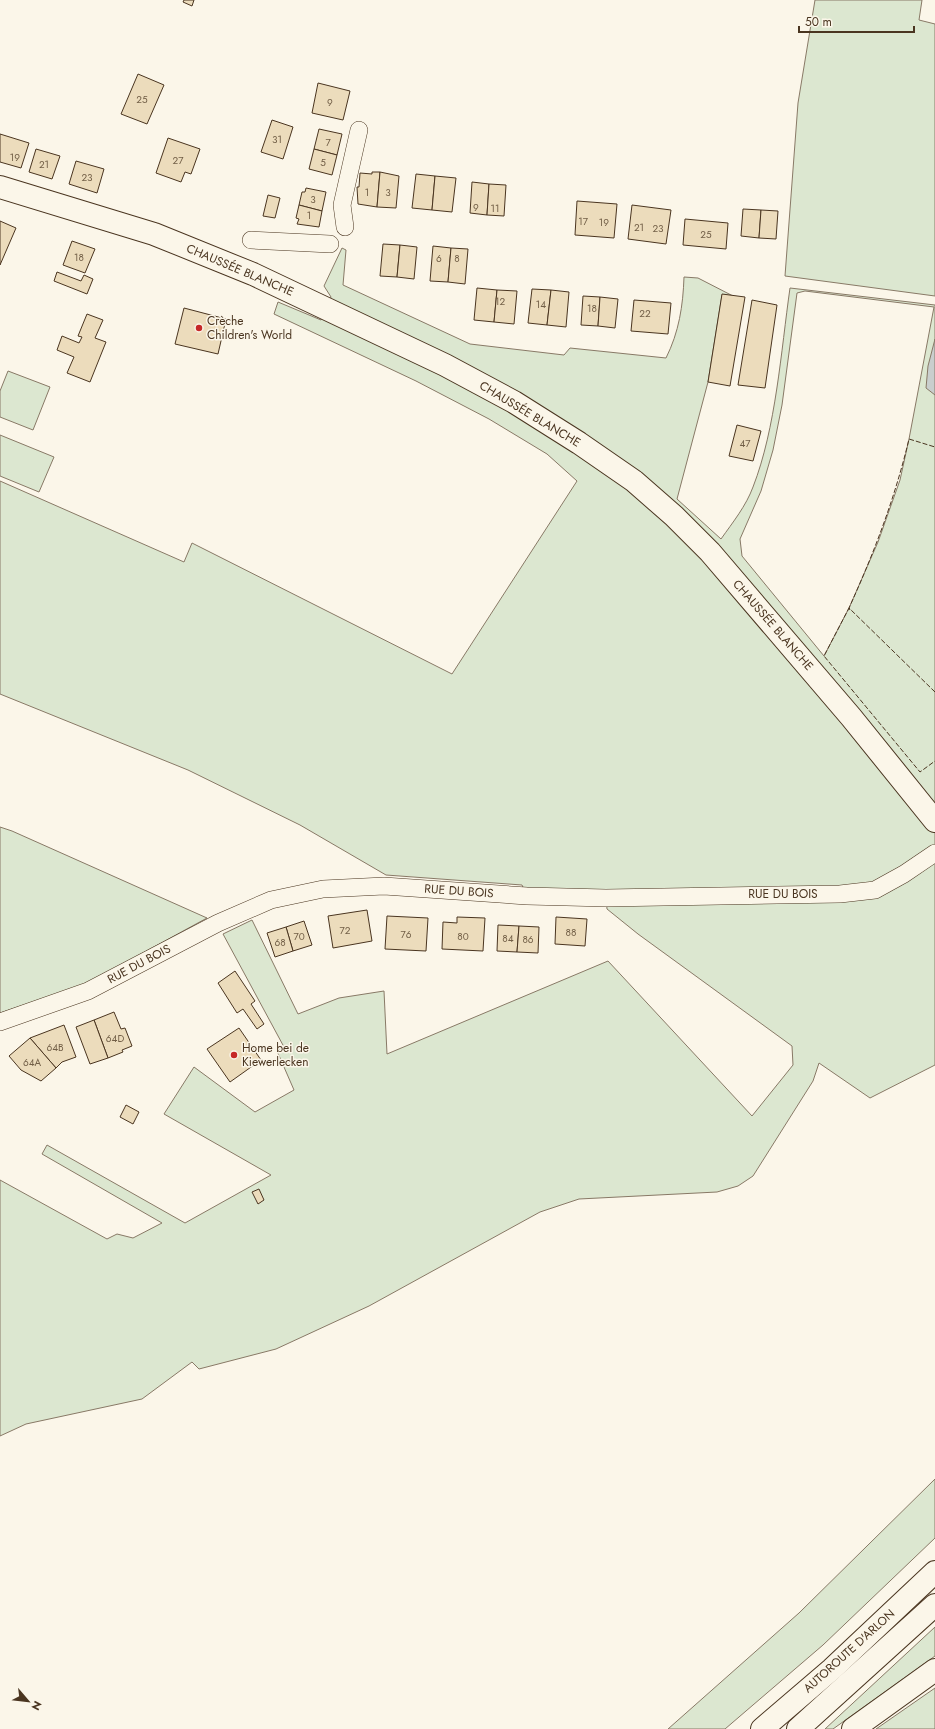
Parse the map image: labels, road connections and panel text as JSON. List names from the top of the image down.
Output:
{
  "streets": {
    "main road": ["CHAUSSÉE BLANCHE", "AUTOROUTE D'ARLON"],
    "street": ["RUE DU BOIS"]
  },
  "places": ["Crèche Children's World", "Home bei de Kiewerlecken"],
  "house_numbers": [
    "25",
    "9",
    "31",
    "7",
    "19",
    "27",
    "5",
    "21",
    "23",
    "1",
    "3",
    "3",
    "9",
    "11",
    "1",
    "17",
    "19",
    "21",
    "23",
    "25",
    "18",
    "6",
    "8",
    "12",
    "14",
    "18",
    "22",
    "47",
    "72",
    "88",
    "76",
    "70",
    "80",
    "84",
    "86",
    "68",
    "64D",
    "64B",
    "64A"
  ],
  "scale_bar": "50 m",
  "north": "bottom right"
}
